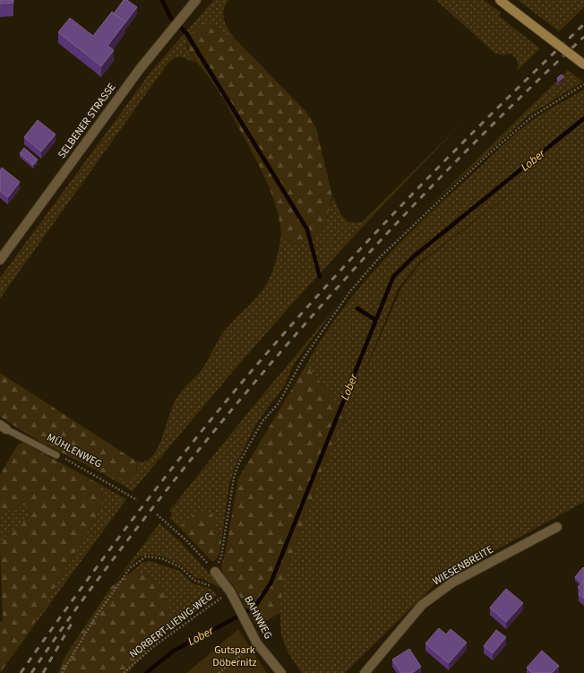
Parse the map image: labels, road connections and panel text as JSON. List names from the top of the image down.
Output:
{
  "streets": {
    "street": ["SELBENER STRASSE", "WIESENBREITE", "BAHNWEG"],
    "lane": ["MÜHLENWEG"],
    "path": ["NORBERT-LIENIG-WEG"]
  },
  "crossings": [
    ["BAHNWEG", "NORBERT-LIENIG-WEG"]
  ],
  "water": ["Lober"],
  "parks": ["Gutspark Döbernitz"]
}
